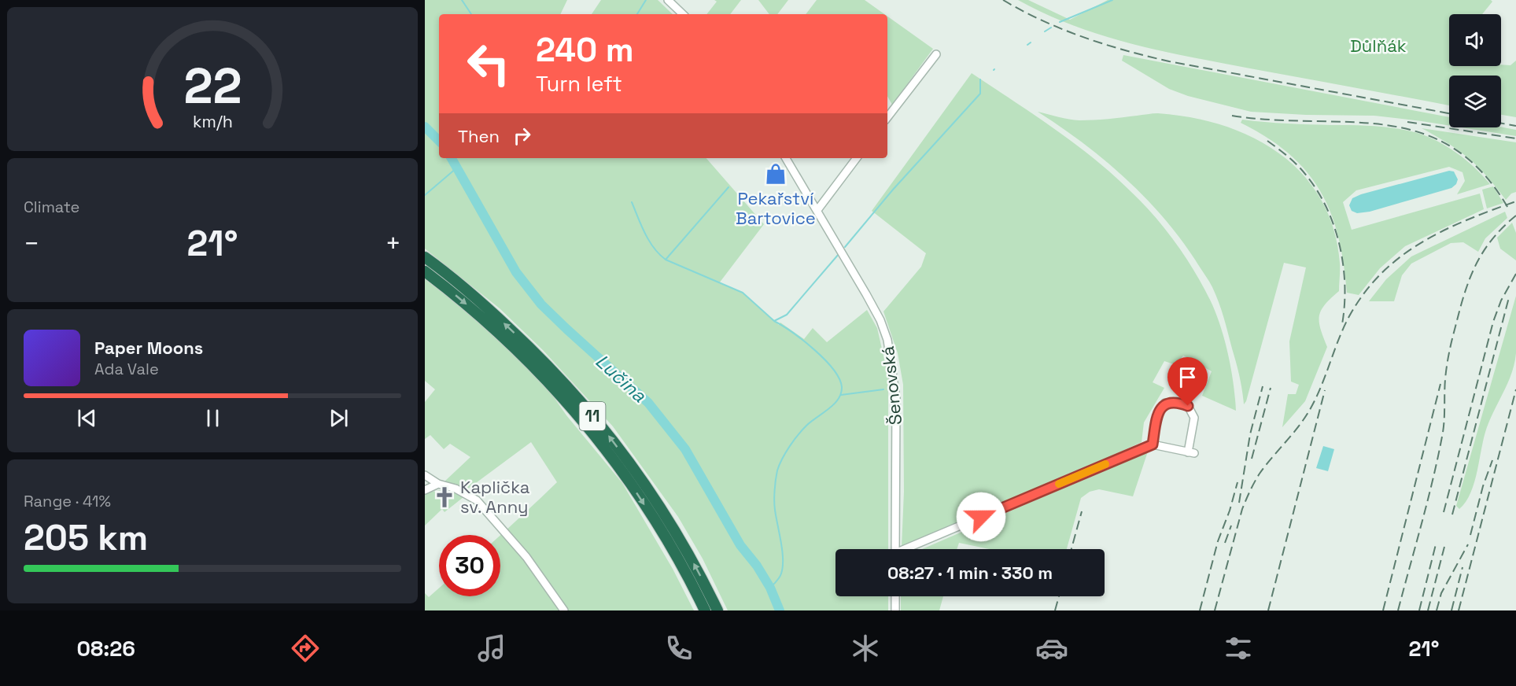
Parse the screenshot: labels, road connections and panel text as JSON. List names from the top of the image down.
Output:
{
  "streets": {
    "highway": ["11"],
    "street": ["Šenovská"]
  },
  "water": ["Lučina"],
  "parks": ["Důlňák"],
  "places": {
    "shop": ["Pekařství Bartovice"],
    "church": ["Kaplička sv. Anny"]
  },
  "page": {
    "turn": ["240 m", "Turn left"],
    "then": "Then",
    "tile": [
      "Climate",
      ["Range · 41%", "205 km"]
    ],
    "heat": ["−", "21°", "+"],
    "song": ["Paper Moons", "Ada Vale"],
    "limit": "30",
    "trip": "08:27 · 1 min · 330 m",
    "tabs": ["08:26", "21°"],
    "gauge": ["22", "km/h"]
  }
}
